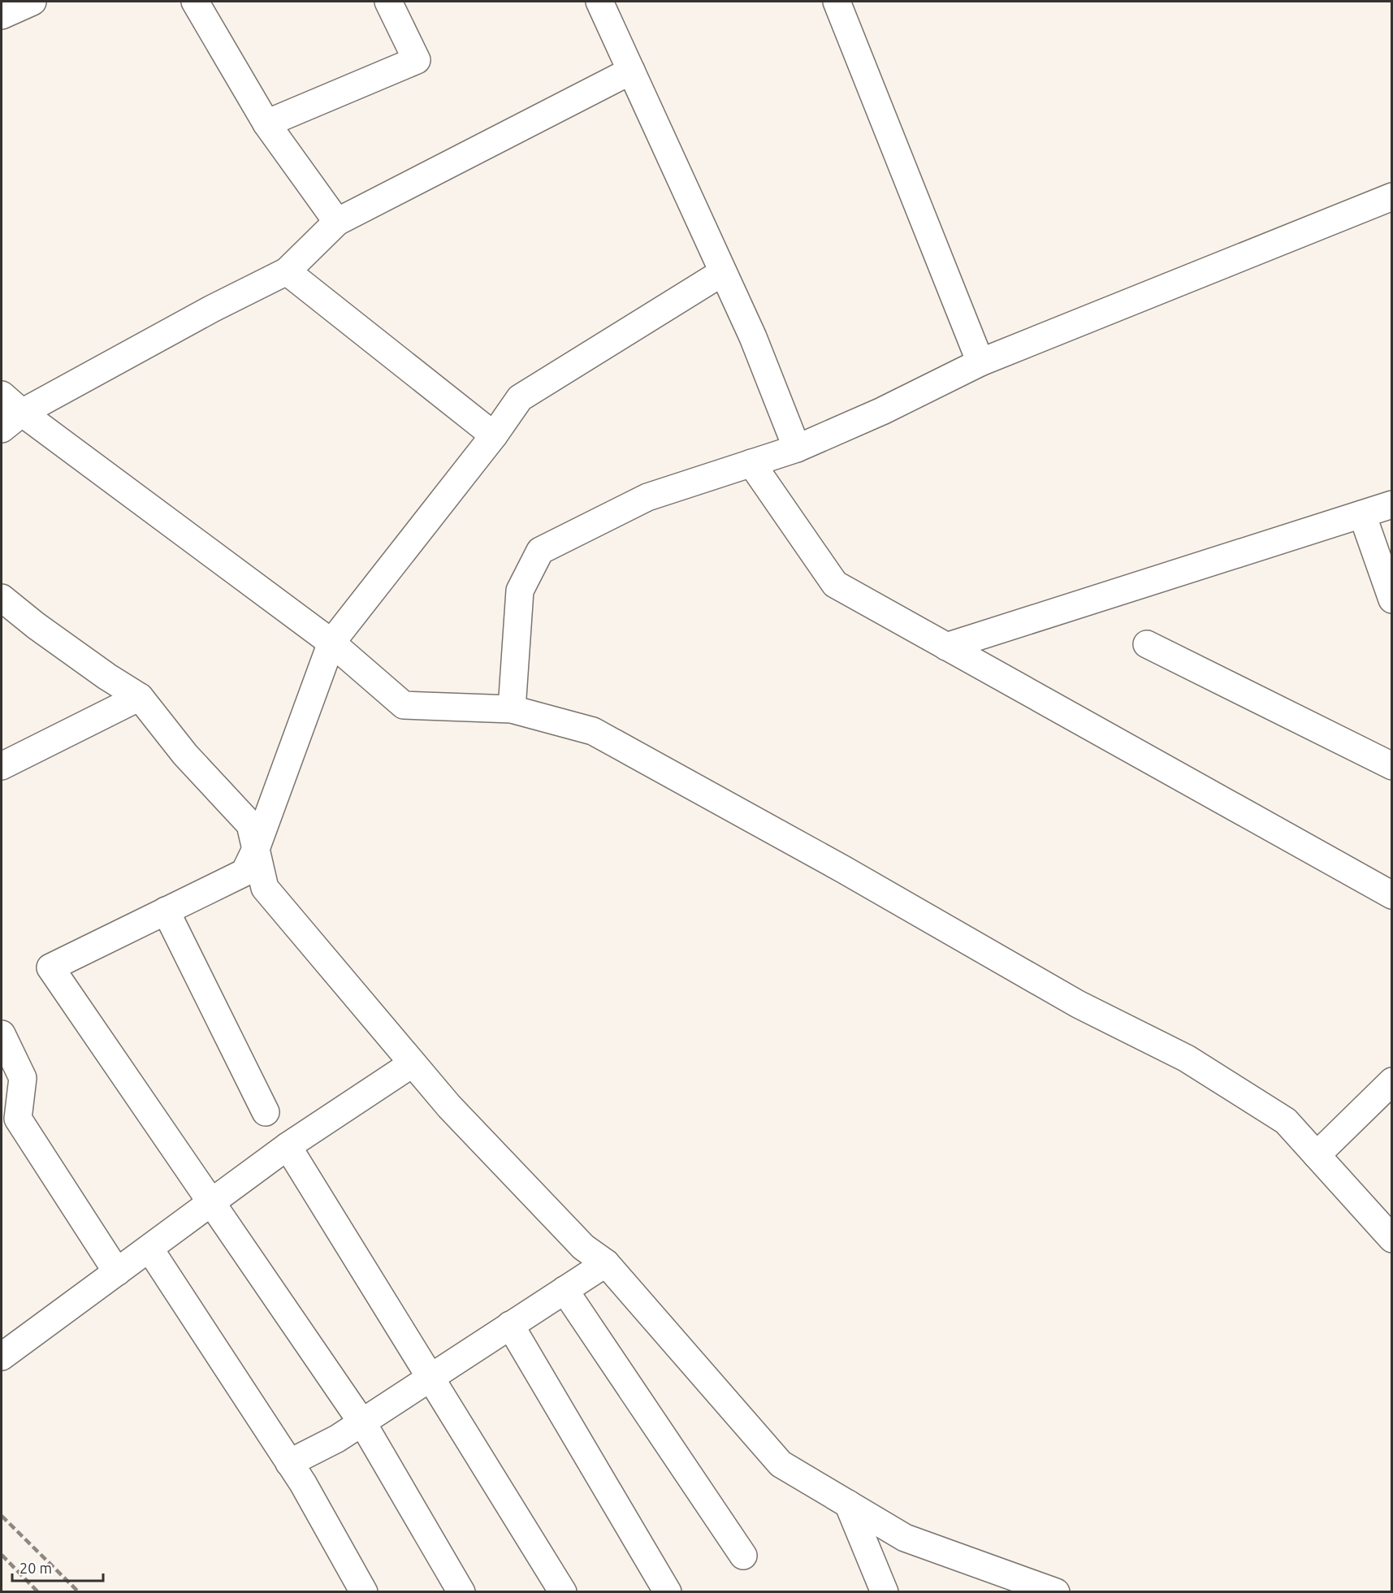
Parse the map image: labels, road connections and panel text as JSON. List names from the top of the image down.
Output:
{
  "scale_bar": "20 m"
}
